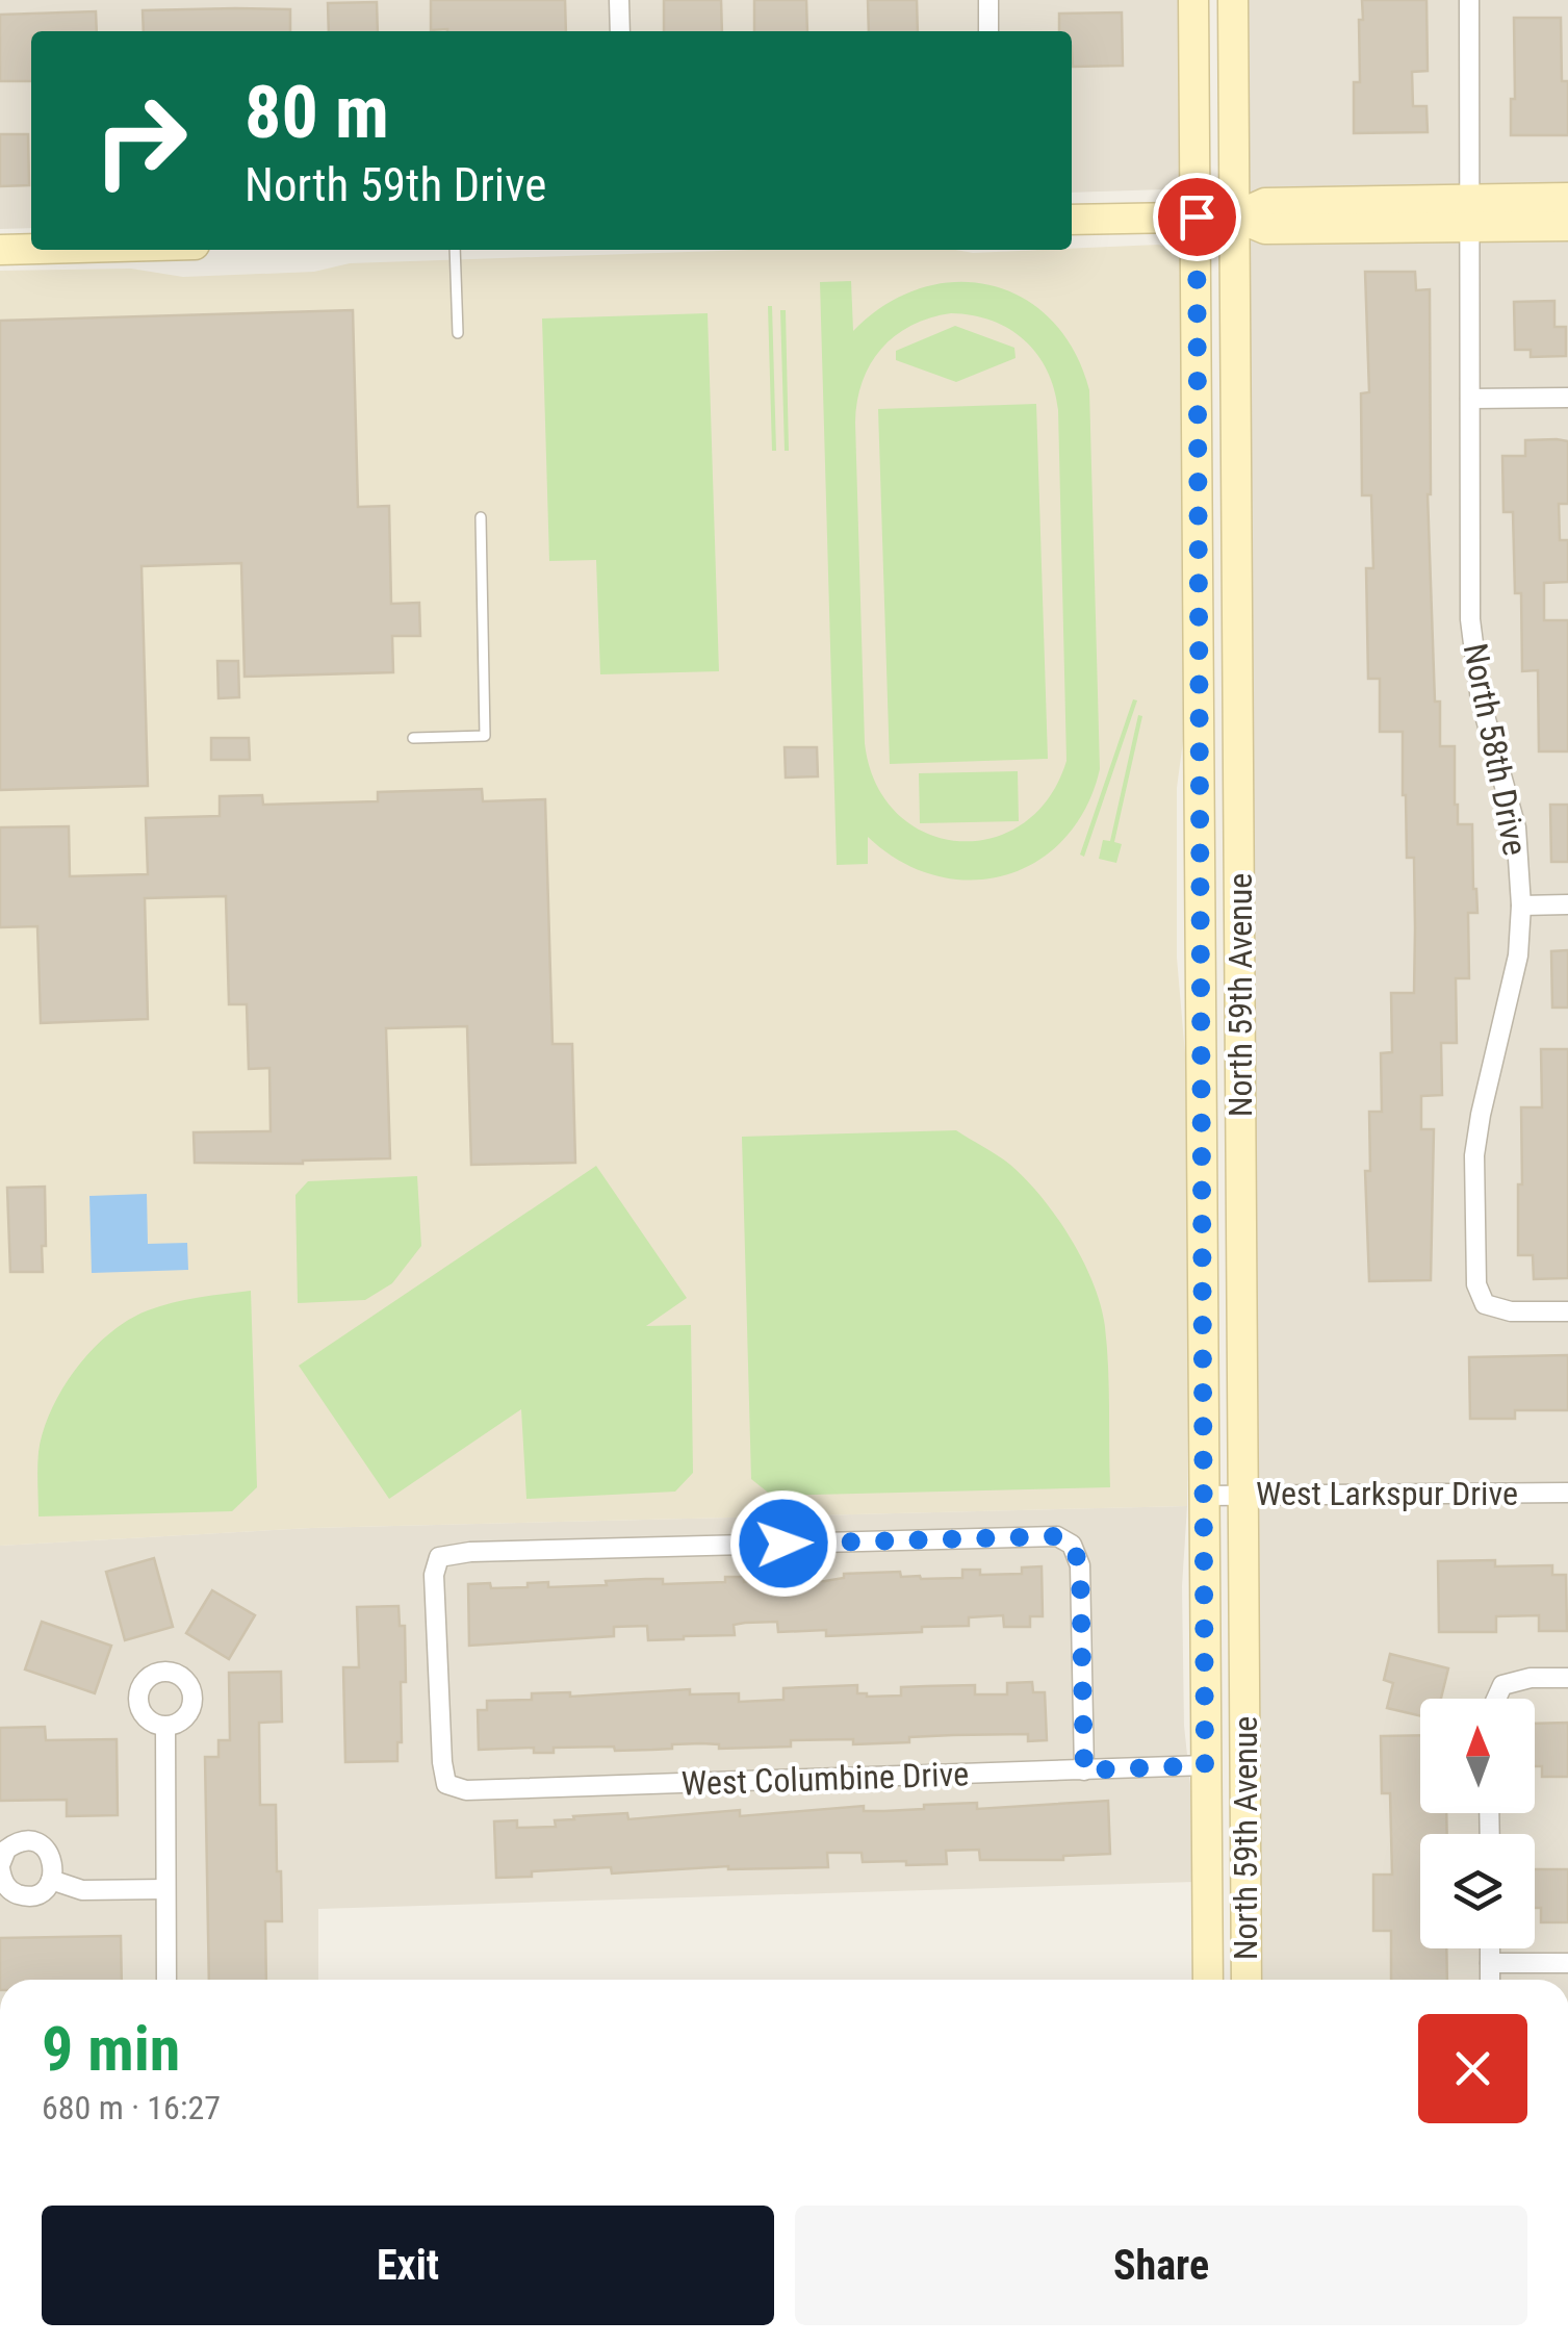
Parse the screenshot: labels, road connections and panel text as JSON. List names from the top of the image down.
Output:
{
  "streets": {
    "main road": ["North 59th Avenue"],
    "street": ["North 58th Drive", "West Larkspur Drive", "West Columbine Drive"]
  },
  "crossings": [
    ["North 59th Avenue", "West Larkspur Drive"],
    ["North 59th Avenue", "West Columbine Drive"]
  ],
  "north": "top",
  "page": {
    "turn": ["80 m", "North 59th Drive"],
    "heading": ["9 min", "680 m · 16:27"],
    "buttons": ["Exit", "Share"]
  }
}
